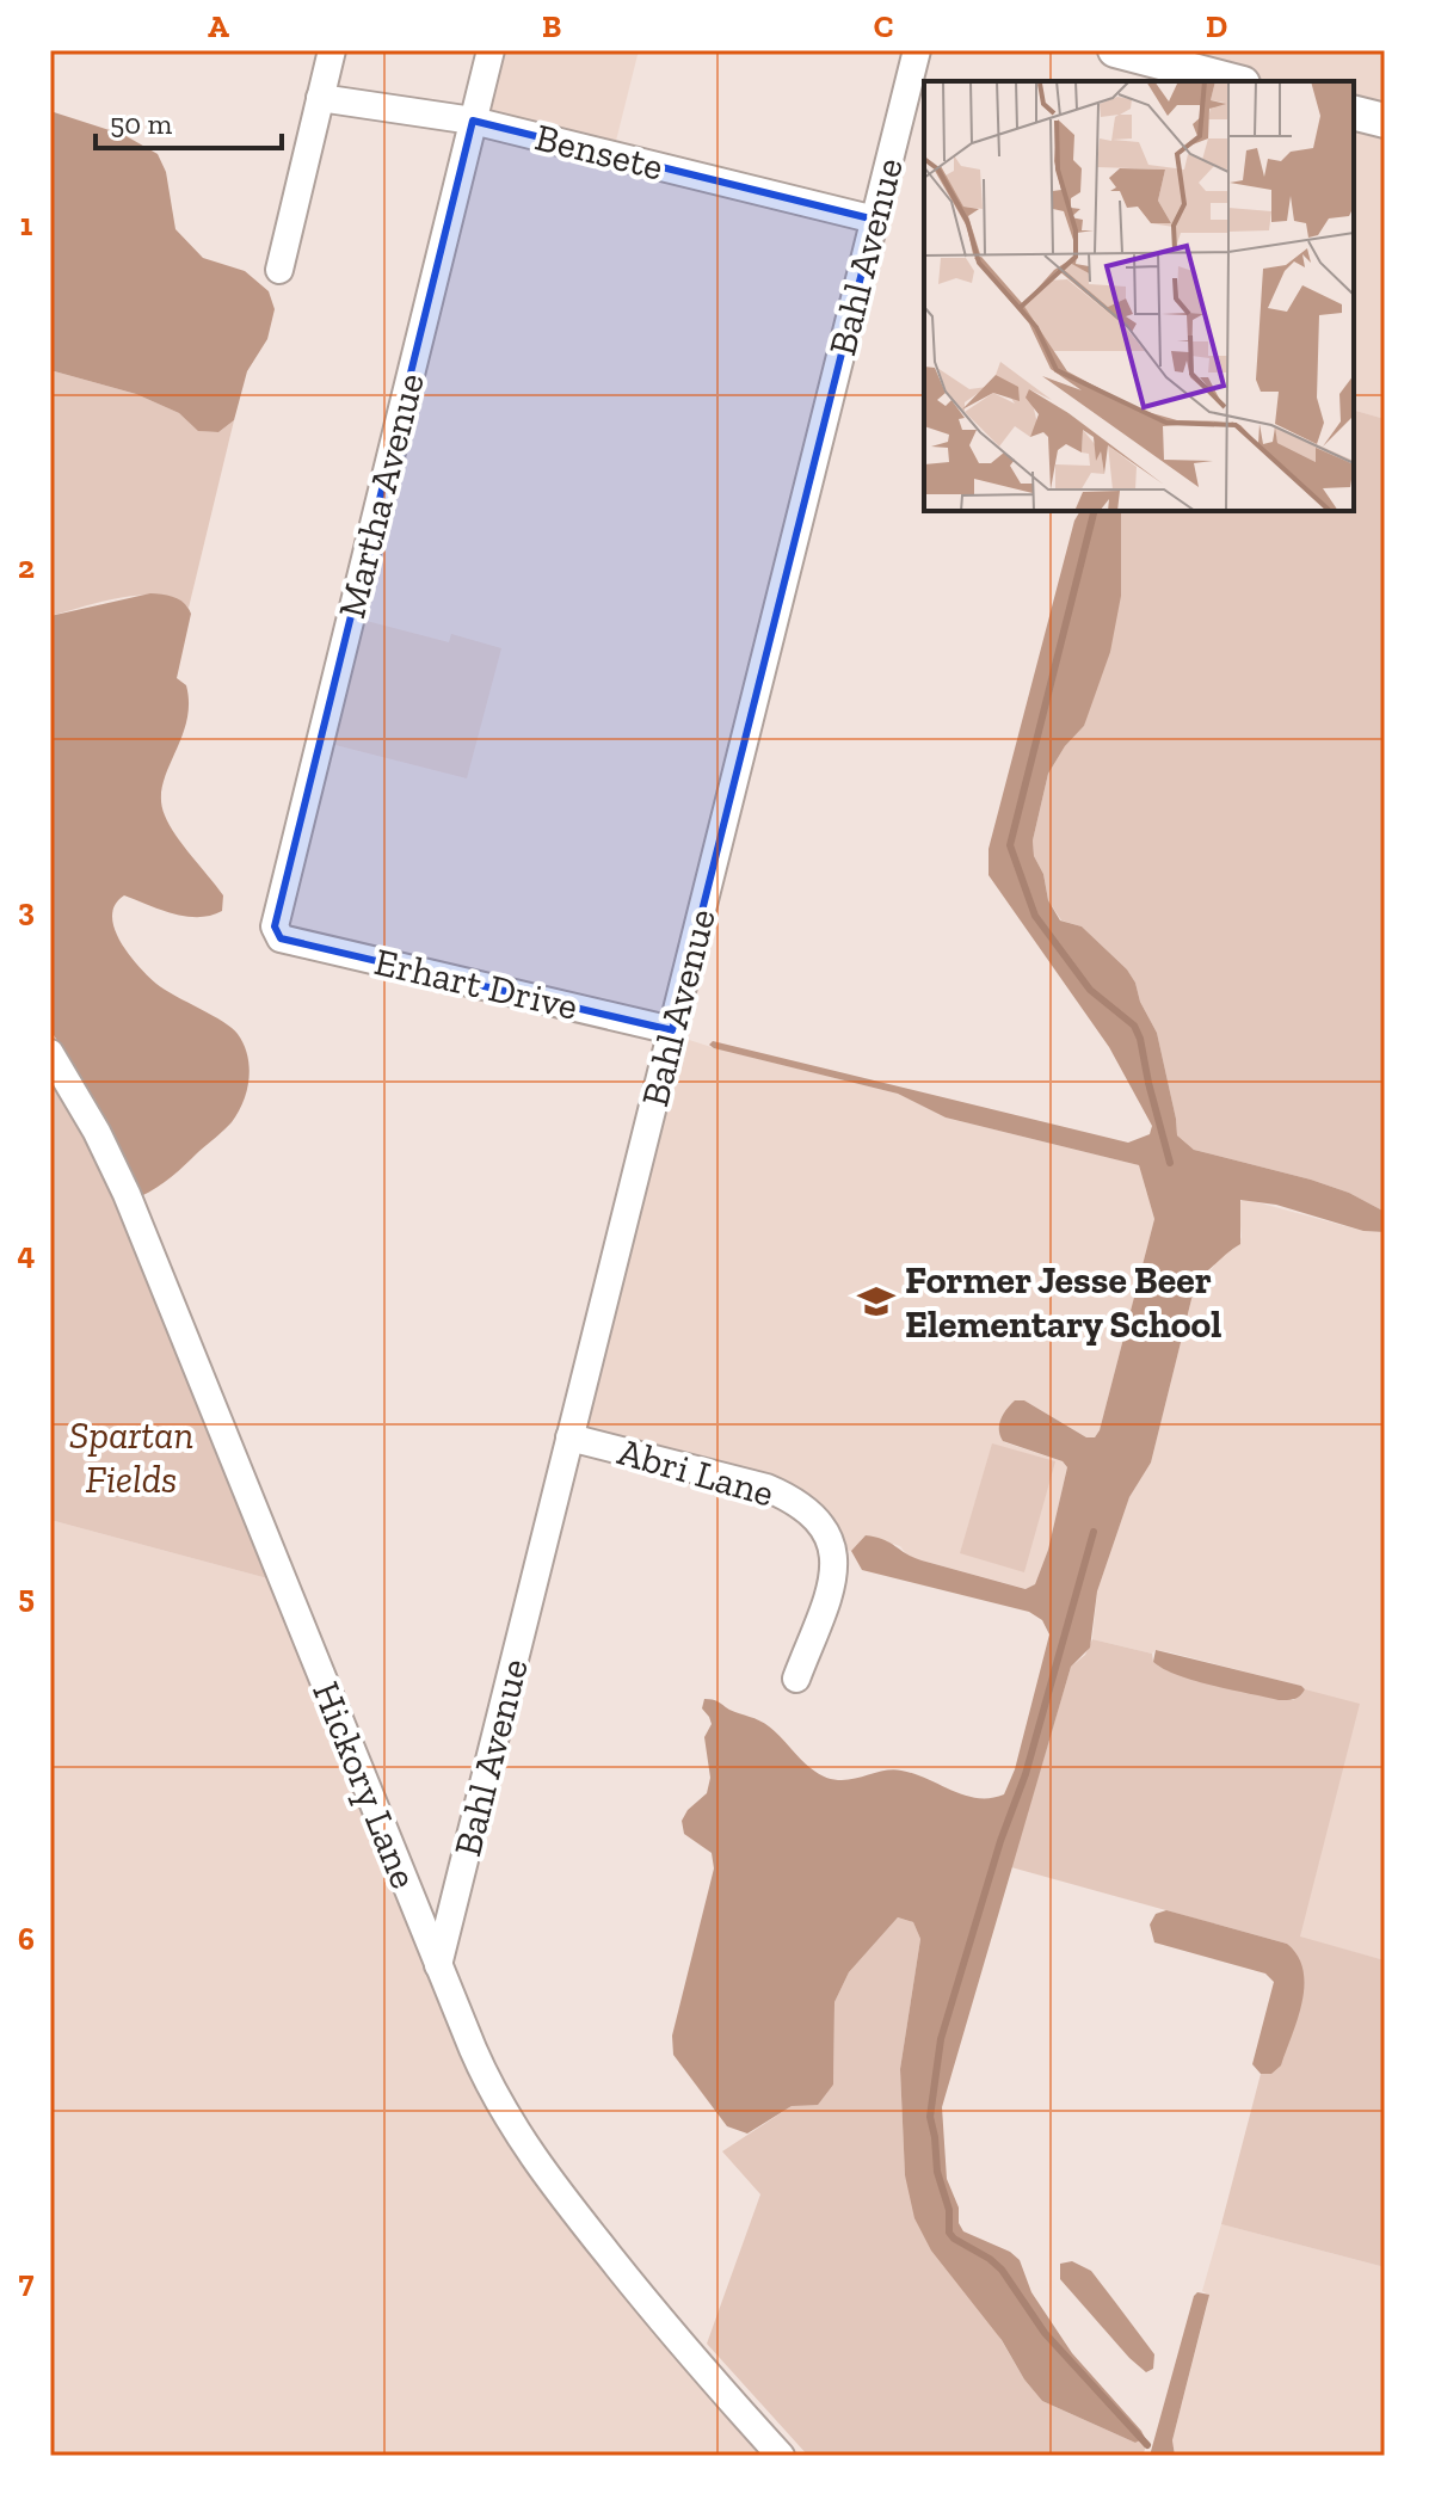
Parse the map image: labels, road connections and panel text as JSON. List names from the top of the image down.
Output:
{
  "streets": {
    "street": [
      "Bensete",
      "Bahl Avenue",
      "Martha Avenue",
      "Erhart Drive",
      "Abri Lane",
      "Hickory Lane"
    ]
  },
  "crossings": [
    ["Bensete", "Bahl Avenue"],
    ["Bensete", "Martha Avenue"],
    ["Bahl Avenue", "Erhart Drive"],
    ["Bahl Avenue", "Abri Lane"],
    ["Bahl Avenue", "Hickory Lane"],
    ["Martha Avenue", "Erhart Drive"]
  ],
  "parks": ["Spartan Fields"],
  "places": {
    "school or university": ["Former Jesse Beer Elementary School"]
  },
  "scale_bar": "50 m",
  "grid": {
    "columns": [
      "A",
      "B",
      "C",
      "D"
    ],
    "rows": [
      "1",
      "2",
      "3",
      "4",
      "5",
      "6",
      "7"
    ]
  }
}
